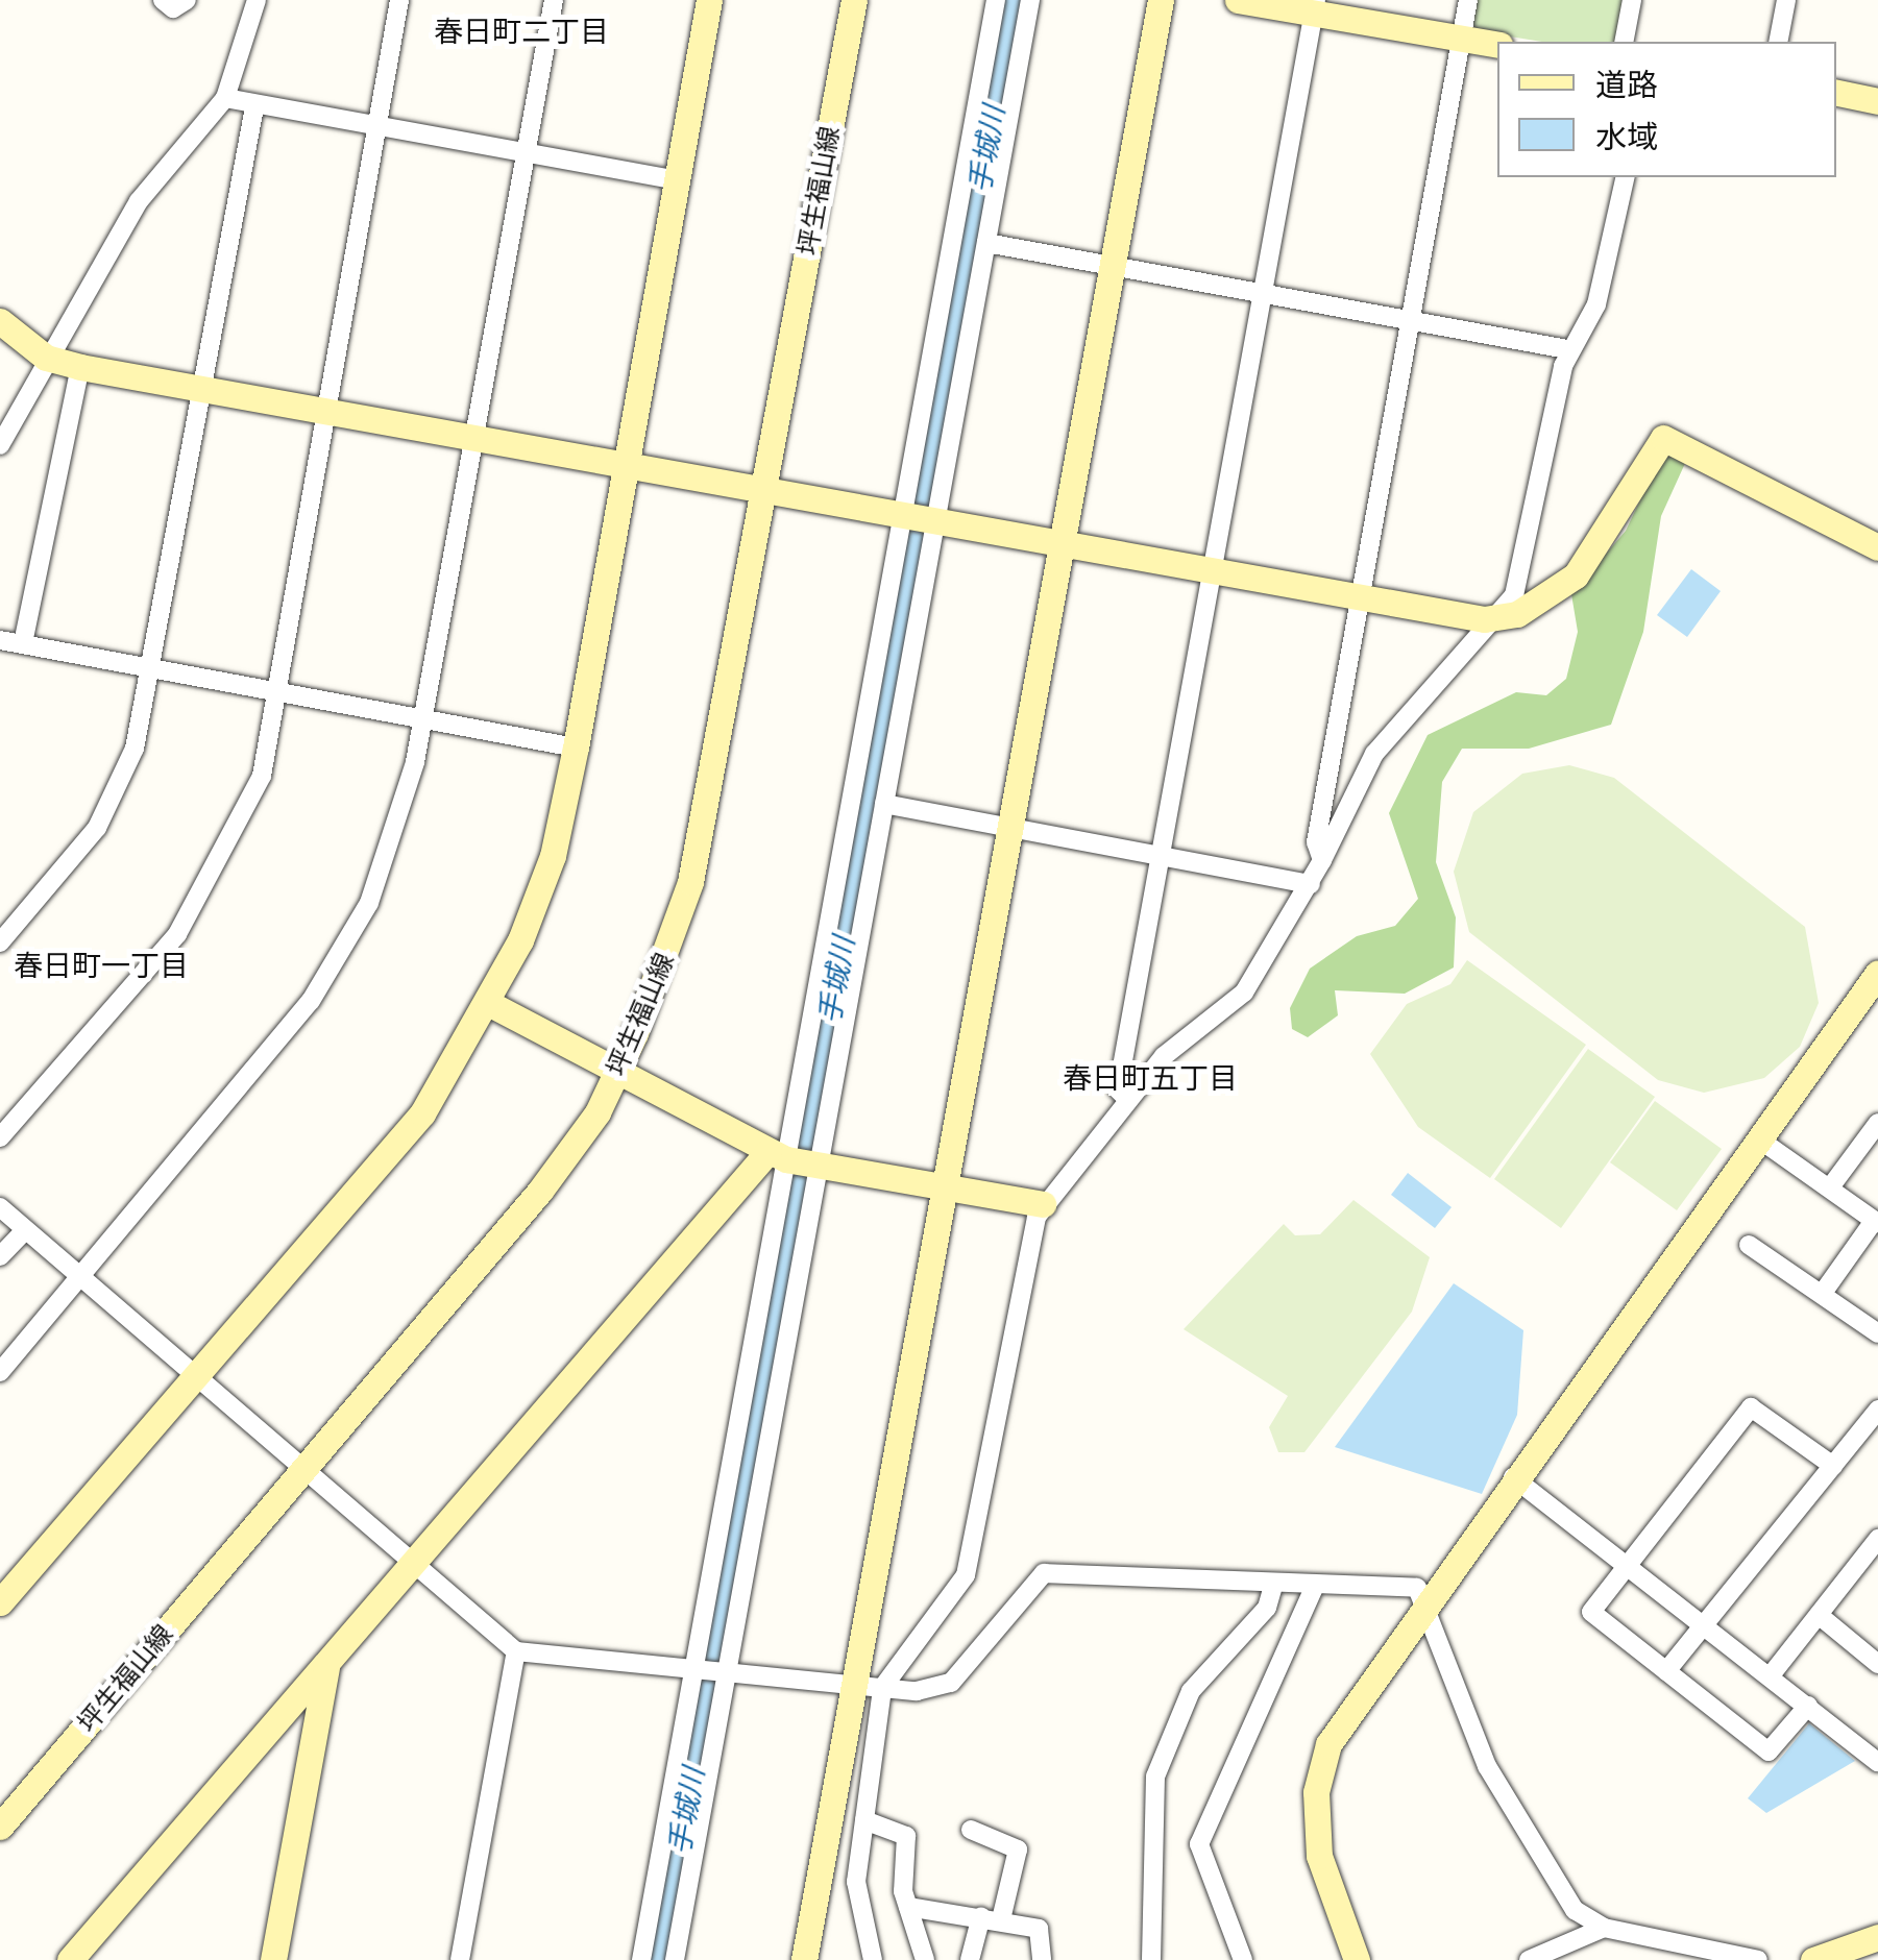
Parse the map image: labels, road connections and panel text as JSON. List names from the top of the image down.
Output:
{
  "streets": {
    "street": ["坪生福山線"]
  },
  "districts": ["春日町二丁目", "春日町一丁目", "春日町五丁目"],
  "water": ["手城川"],
  "legend": ["道路", "水域"]
}
